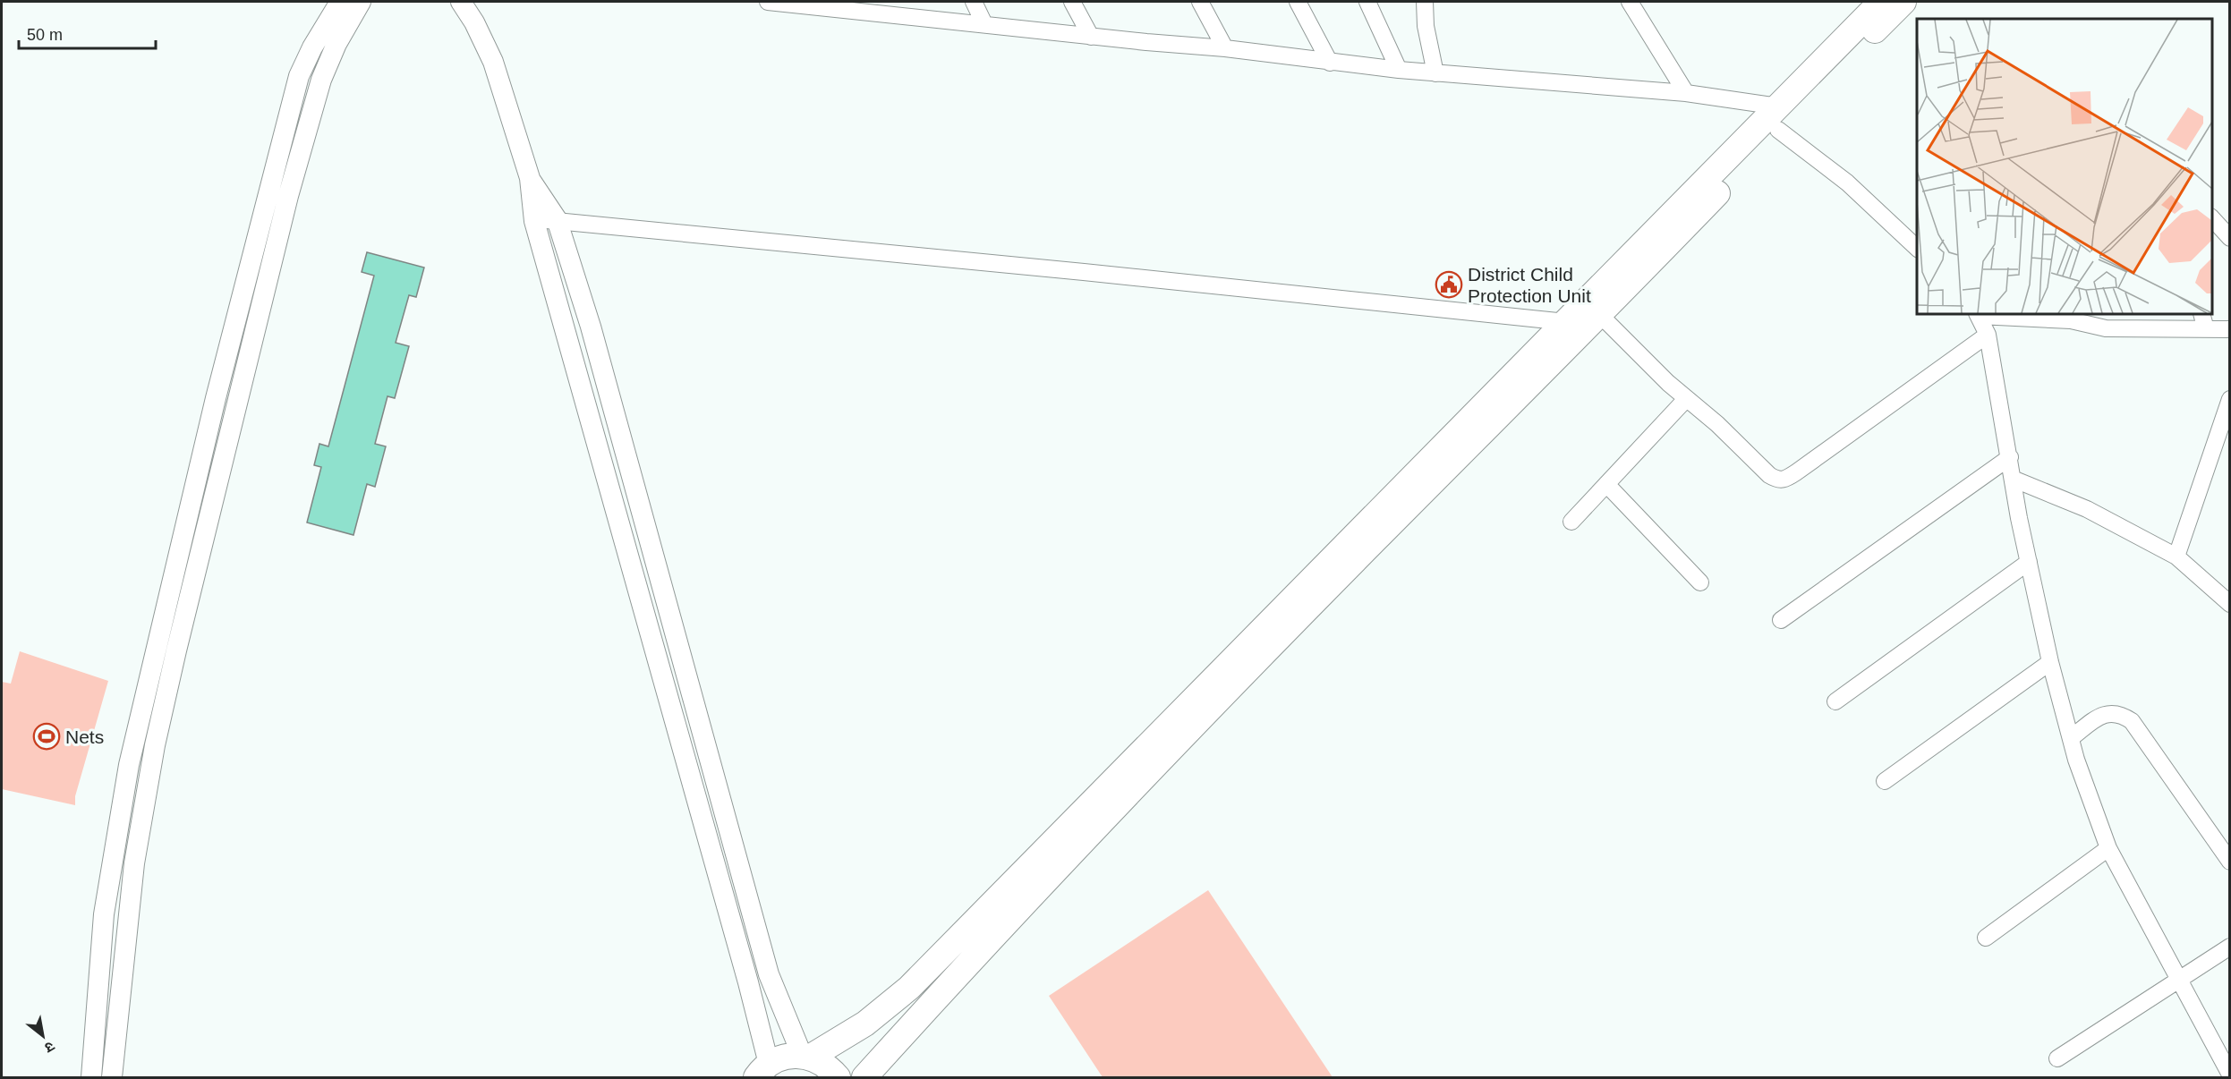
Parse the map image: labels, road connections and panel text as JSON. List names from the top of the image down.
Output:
{
  "places": {
    "public building": ["District Child Protection Unit"],
    "sports": ["Nets"]
  },
  "scale_bar": "50 m",
  "north": "bottom right"
}
